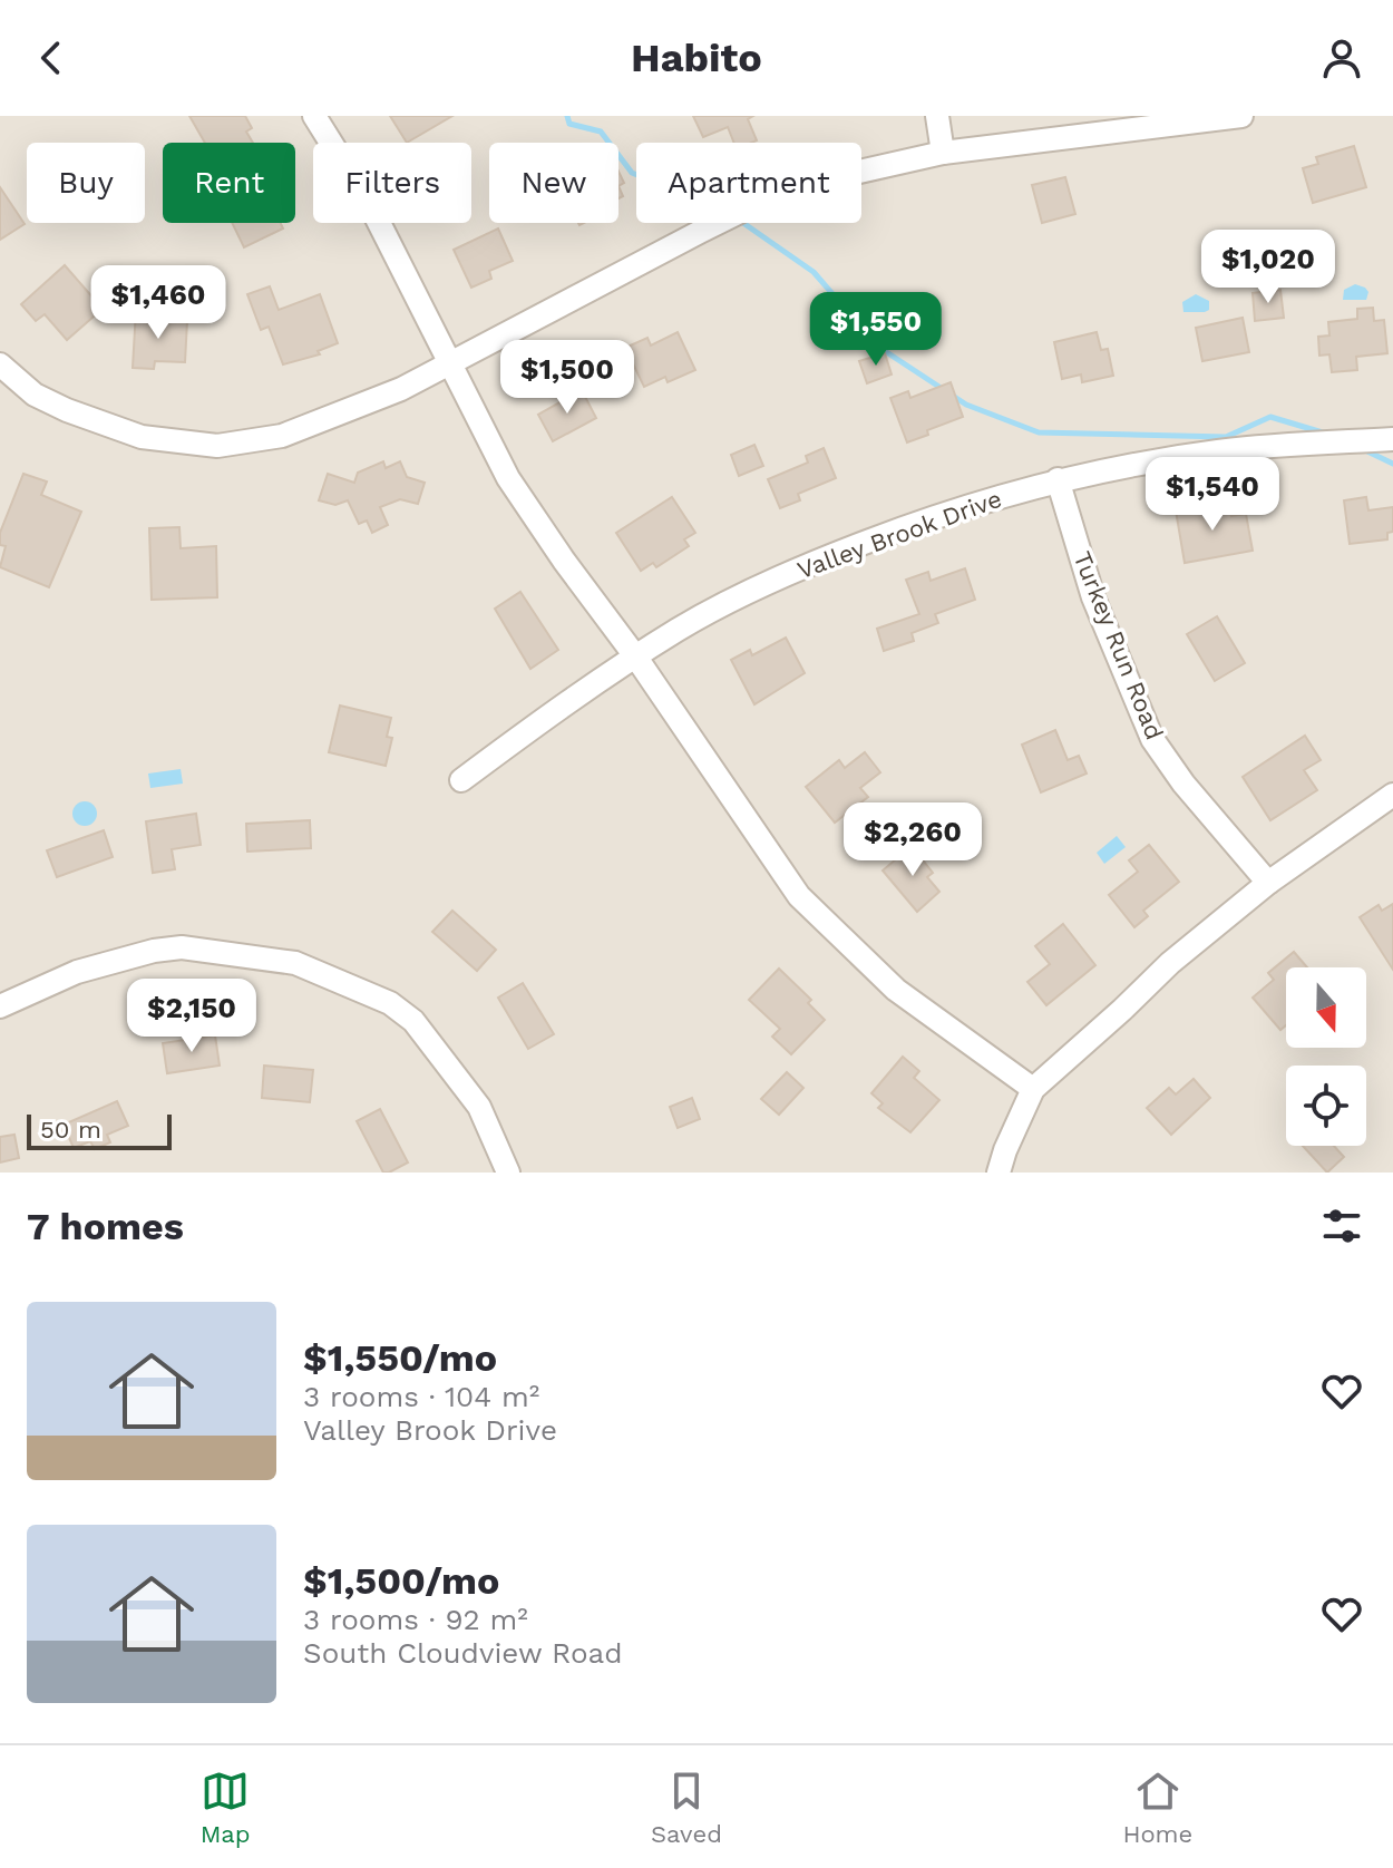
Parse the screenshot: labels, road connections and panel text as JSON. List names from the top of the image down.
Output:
{
  "streets": {
    "street": ["Valley Brook Drive", "Turkey Run Road"]
  },
  "crossings": [
    ["Valley Brook Drive", "Turkey Run Road"]
  ],
  "scale_bar": "50 m",
  "north": "bottom",
  "page": {
    "header": "Habito",
    "chip": [
      "Buy",
      "Rent",
      "Filters",
      "New",
      "Apartment"
    ],
    "price": [
      "$1,020",
      "$1,460",
      "$1,550",
      "$1,500",
      "$1,540",
      "$2,260",
      "$2,150"
    ],
    "scale": "50 m",
    "heading": "7 homes",
    "list": [
      {
        "name": "$1,550/mo",
        "note": "3 rooms · 104 m² · Valley Brook Drive"
      },
      {
        "name": "$1,500/mo",
        "note": "3 rooms · 92 m² · South Cloudview Road"
      }
    ],
    "tabs": ["Map", "Saved", "Home"]
  }
}
